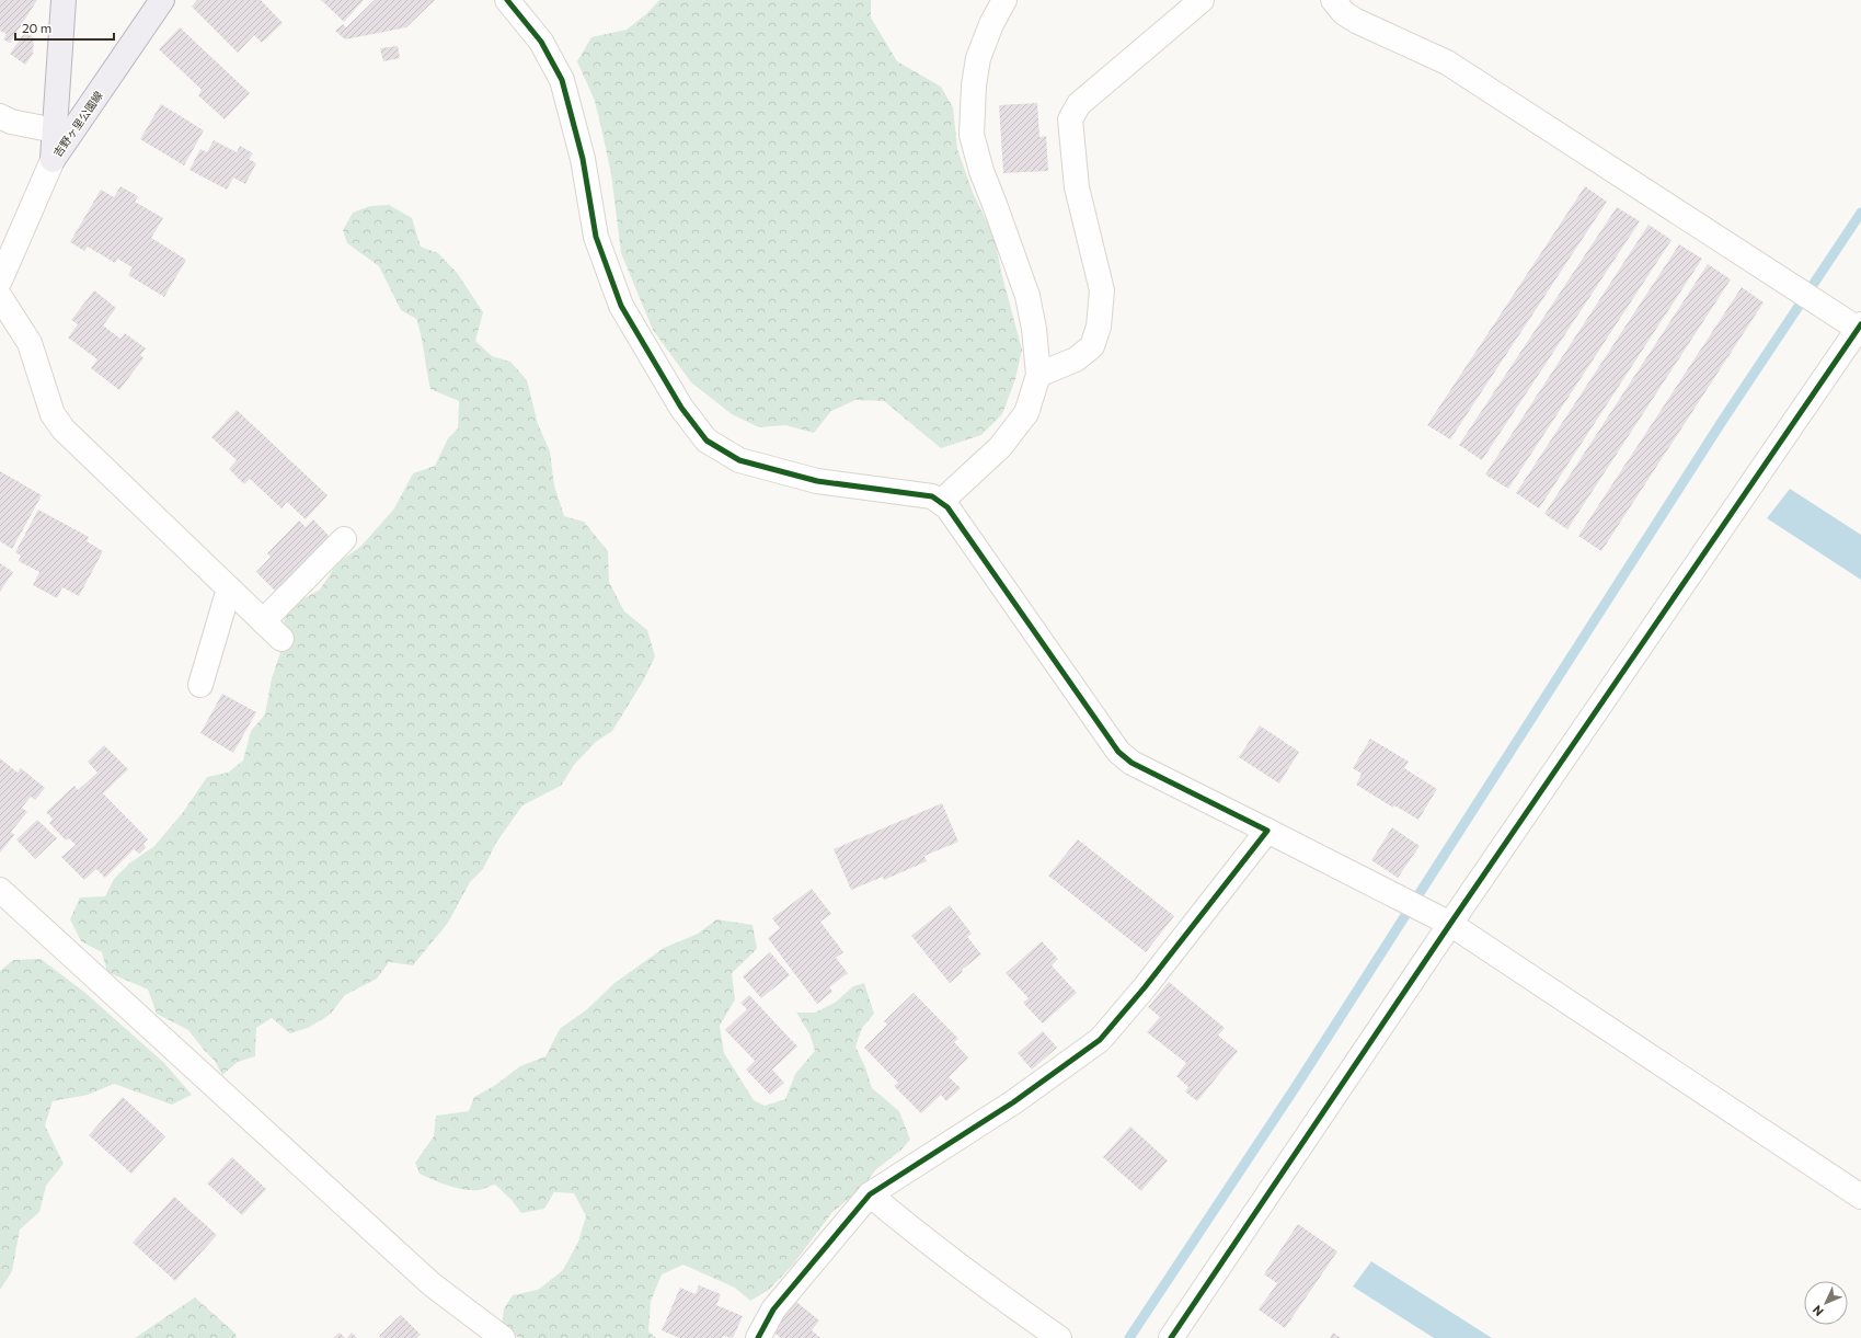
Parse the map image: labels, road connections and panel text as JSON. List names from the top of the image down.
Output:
{
  "streets": {
    "main road": ["吉野ヶ里公園線"]
  },
  "scale_bar": "20 m",
  "north": "bottom left"
}
